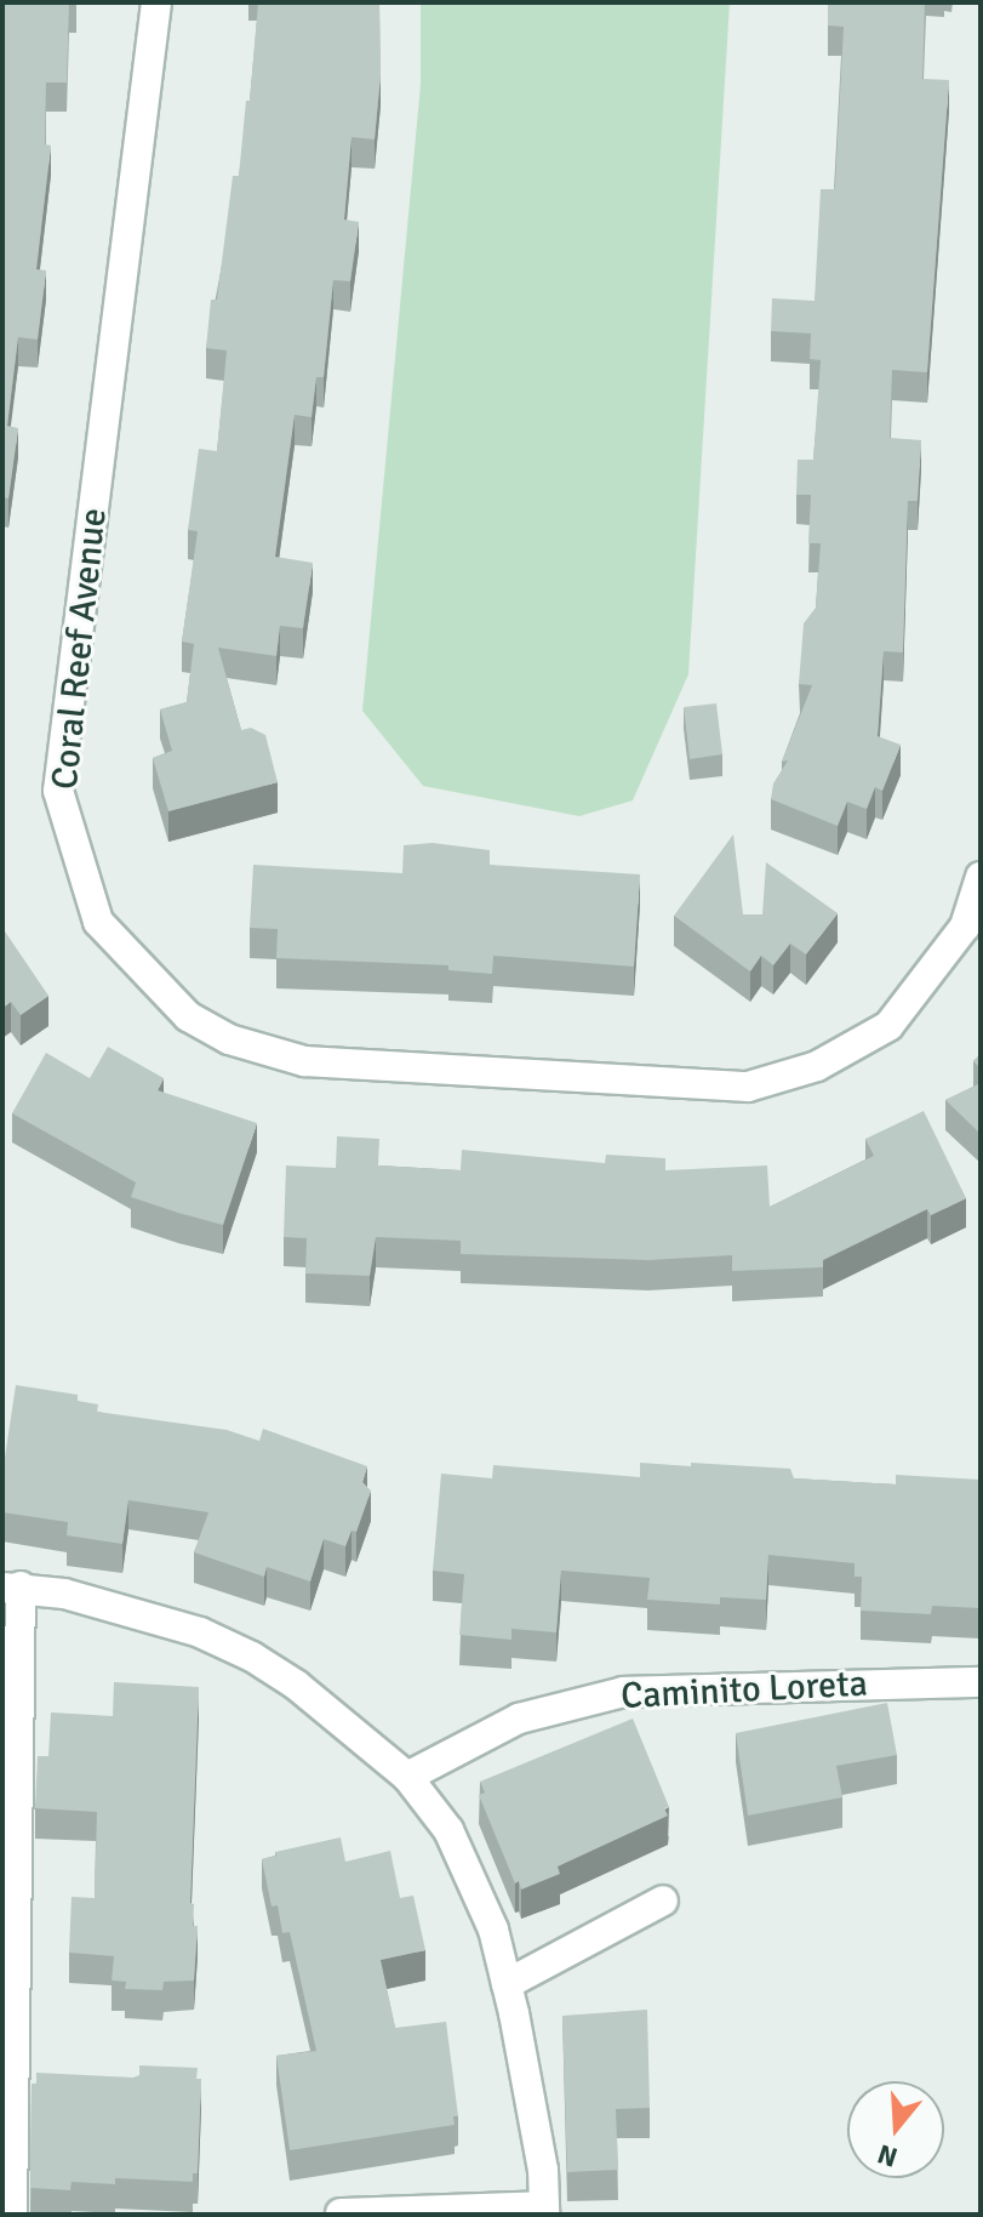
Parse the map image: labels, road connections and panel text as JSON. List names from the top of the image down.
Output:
{
  "streets": {
    "street": ["Coral Reef Avenue", "Caminito Loreta"]
  },
  "north": "bottom"
}
